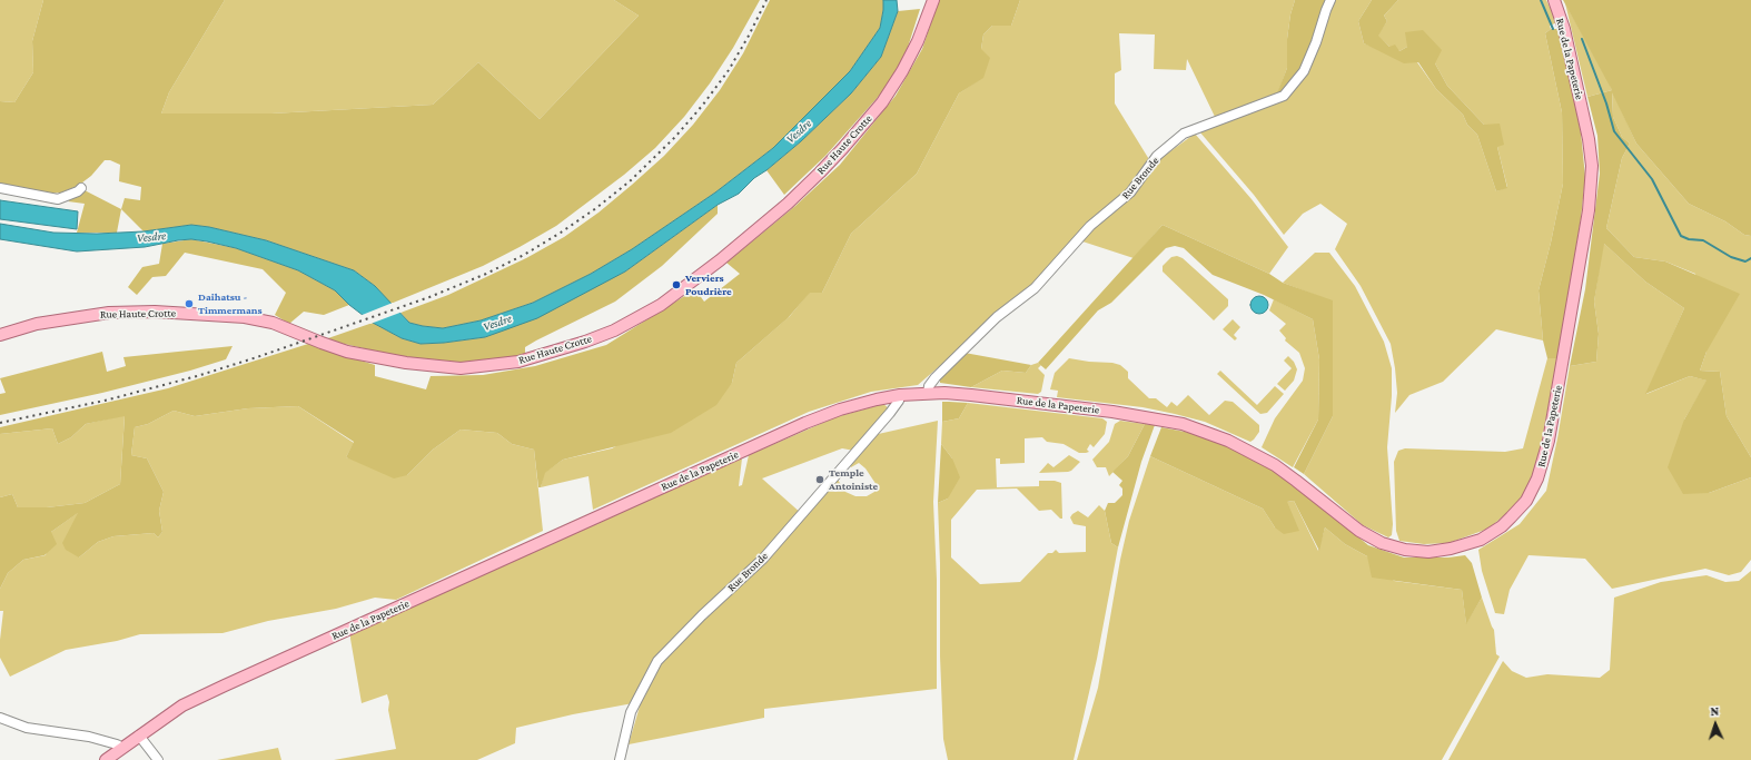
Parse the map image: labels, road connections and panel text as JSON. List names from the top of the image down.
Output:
{
  "streets": {
    "main road": ["Rue de la Papeterie", "Rue Haute Crotte"],
    "street": ["Rue Bronde"]
  },
  "crossings": [
    ["Rue de la Papeterie", "Rue Bronde"]
  ],
  "water": ["Vesdre"],
  "places": ["Verviers Poudrière", "Daihatsu - Timmermans", "Temple Antoiniste"],
  "north": "top"
}
